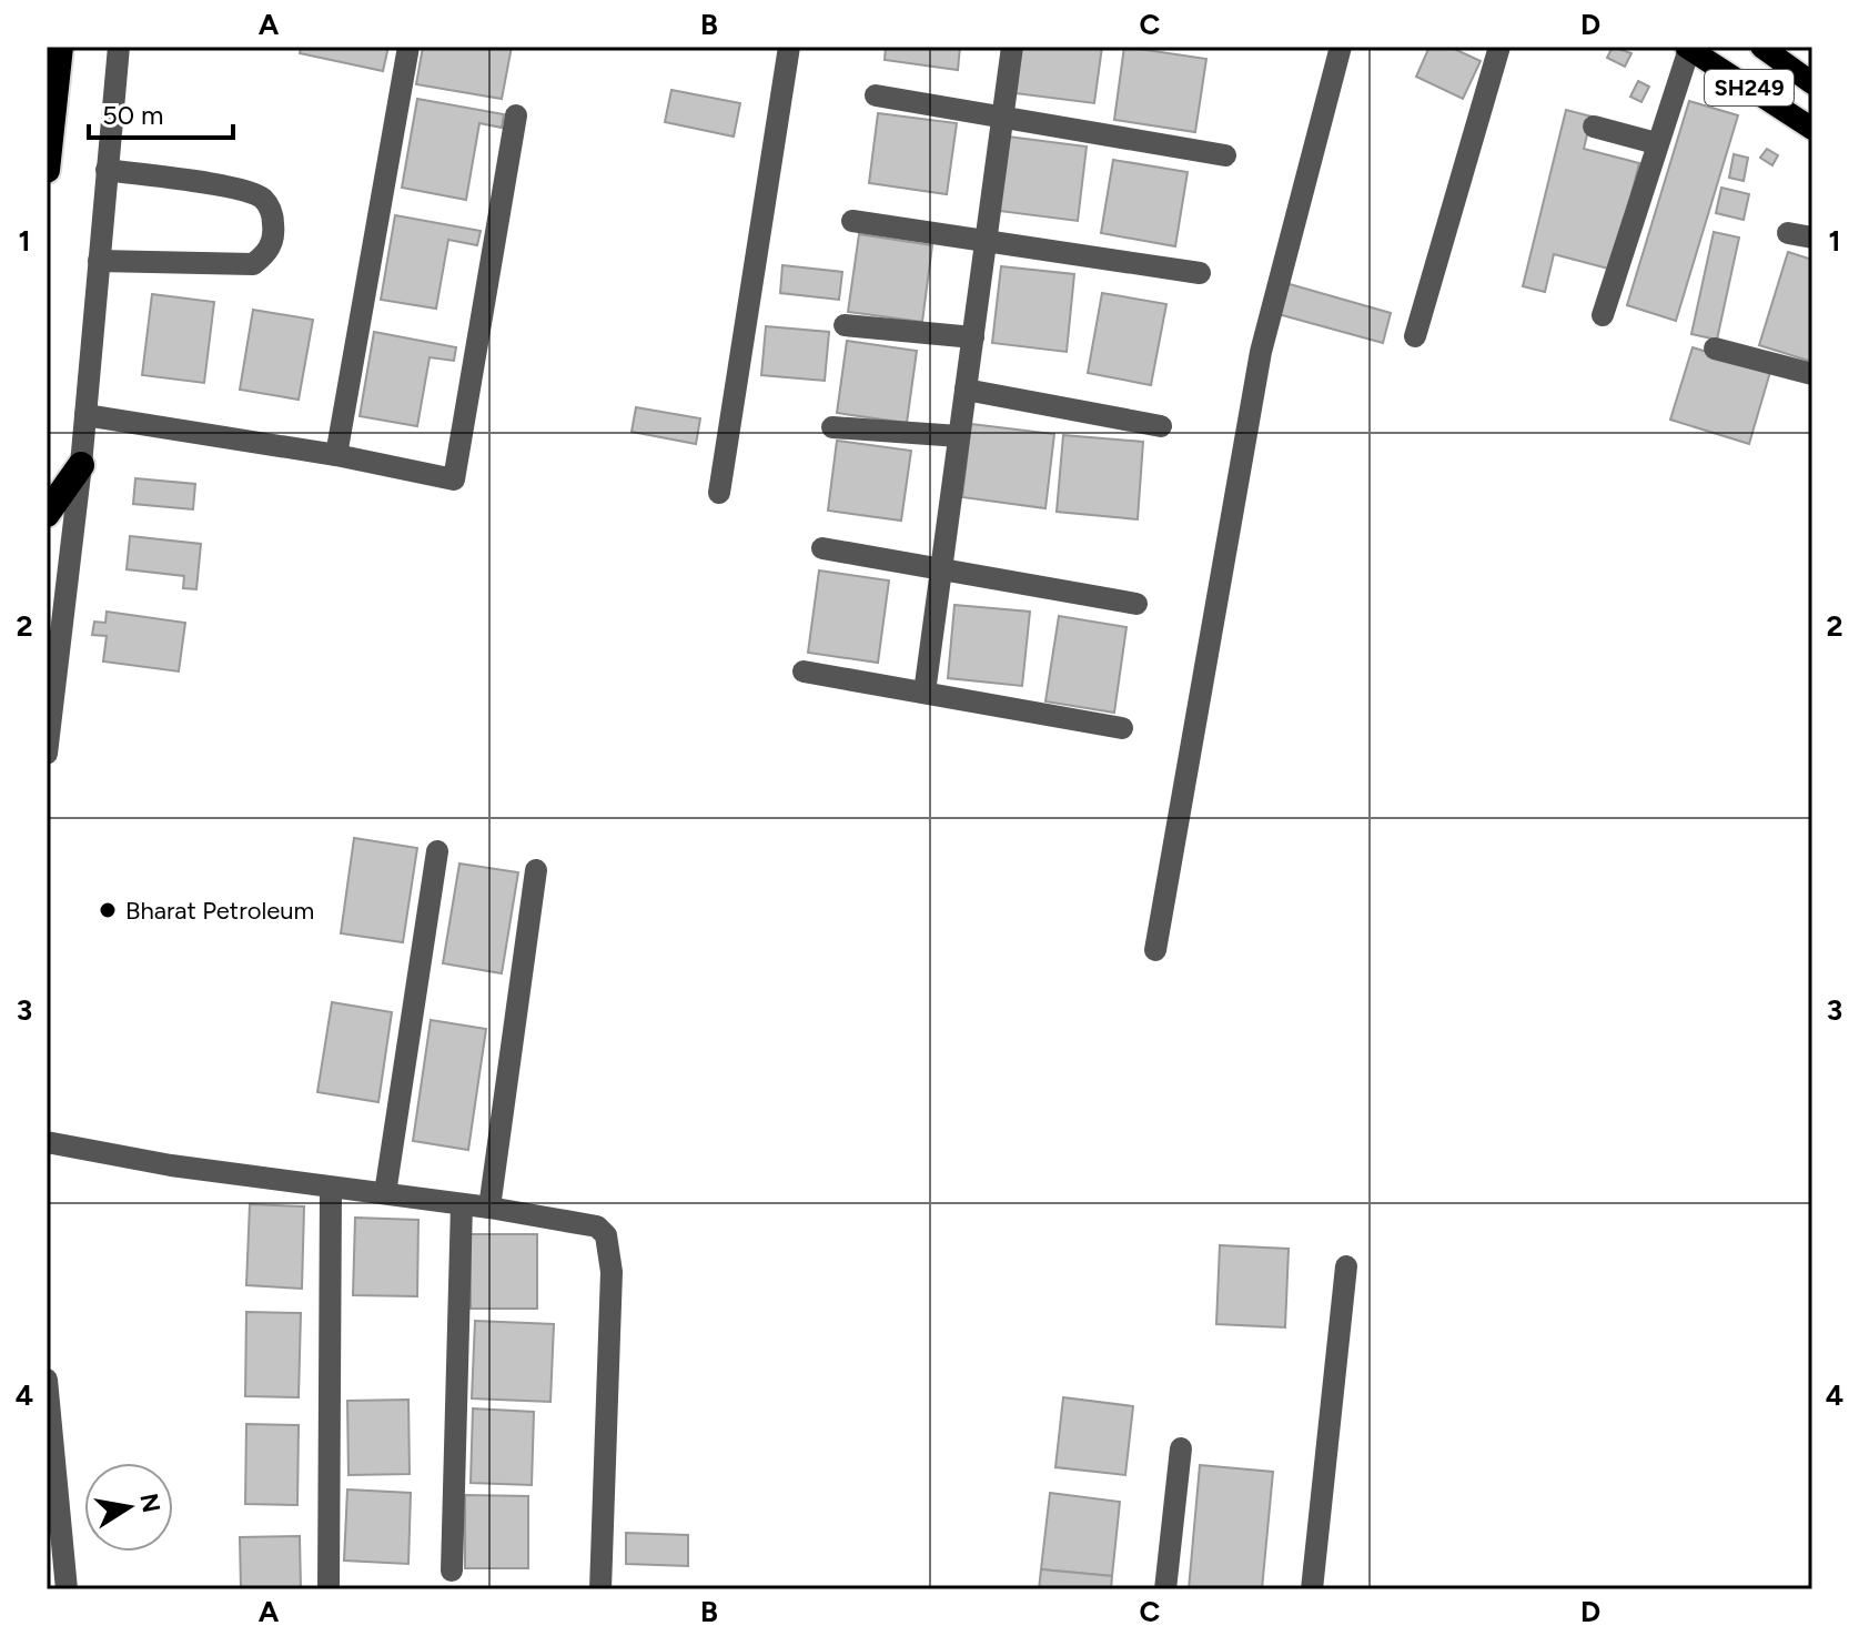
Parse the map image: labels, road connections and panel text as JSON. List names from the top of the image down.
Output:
{
  "streets": {
    "main road": ["SH249"]
  },
  "places": ["Bharat Petroleum"],
  "scale_bar": "50 m",
  "north": "right",
  "grid": {
    "columns": [
      "A",
      "B",
      "C",
      "D"
    ],
    "rows": [
      "1",
      "2",
      "3",
      "4"
    ]
  }
}
